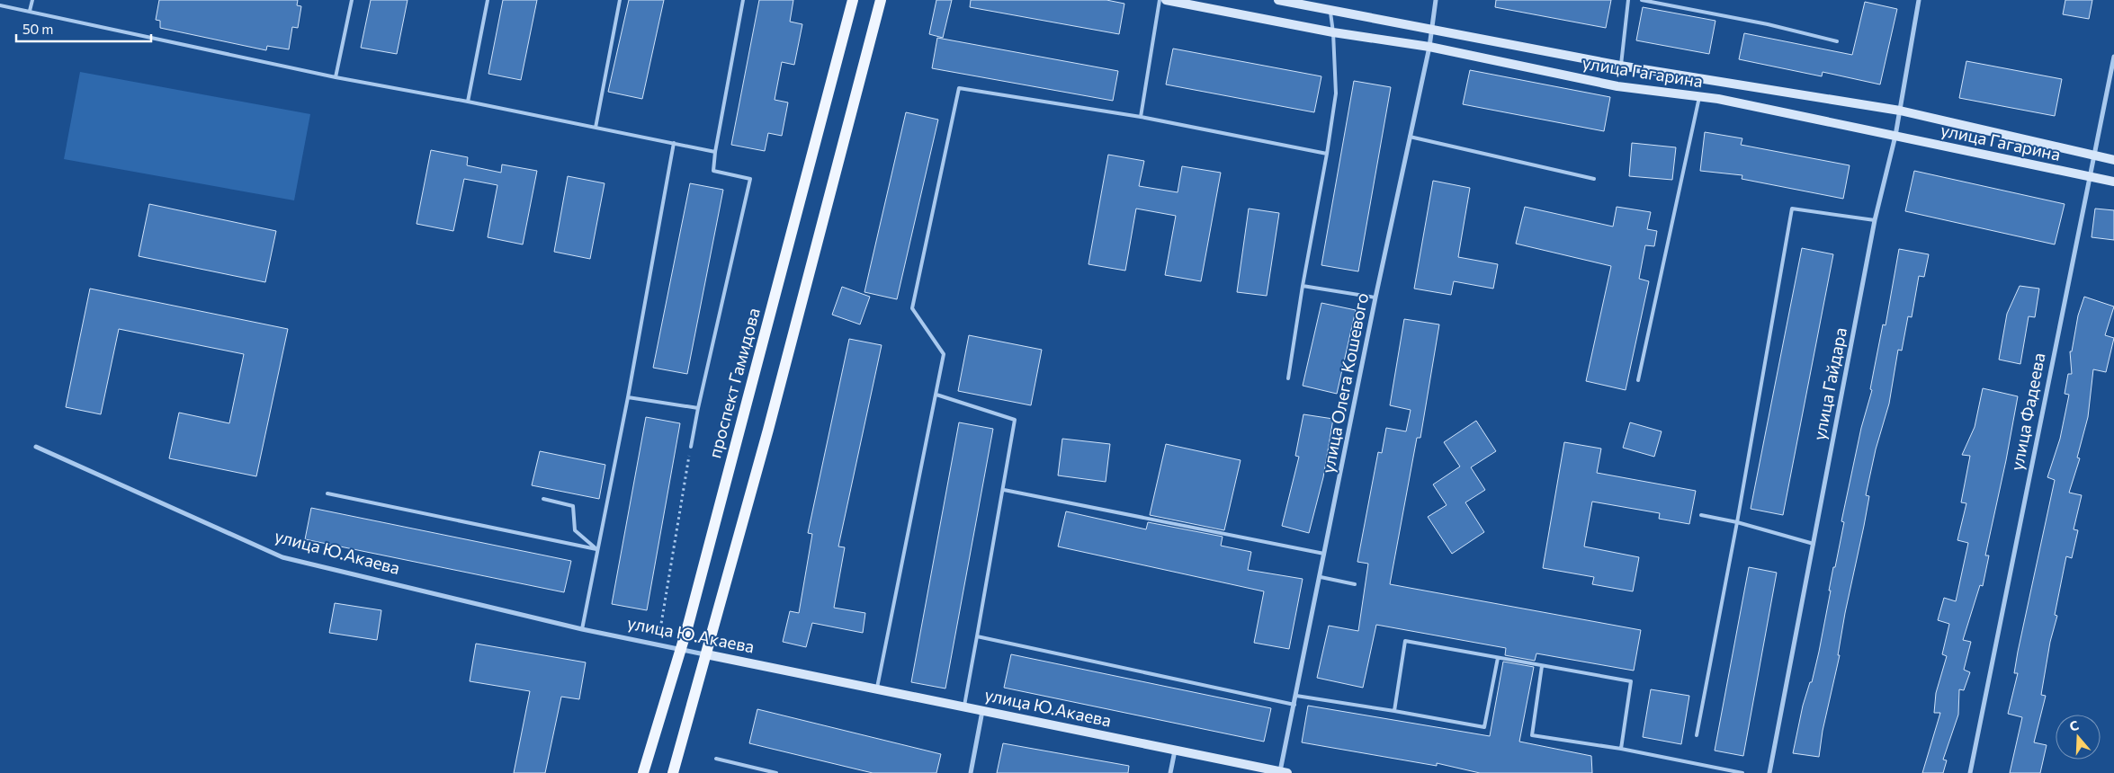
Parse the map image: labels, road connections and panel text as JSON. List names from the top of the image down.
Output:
{
  "streets": {
    "main road": ["улица Гагарина", "проспект Гамидова", "улица Ю.Акаева"],
    "street": ["улица Олега Кошевого", "улица Гайдара", "улица Фадеева"]
  },
  "crossings": [
    ["улица Гагарина", "улица Олега Кошевого"],
    ["улица Гагарина", "улица Гайдара"],
    ["улица Гагарина", "улица Фадеева"],
    ["проспект Гамидова", "улица Ю.Акаева"],
    ["улица Олега Кошевого", "улица Ю.Акаева"]
  ],
  "scale_bar": "50 m",
  "north": "top"
}
